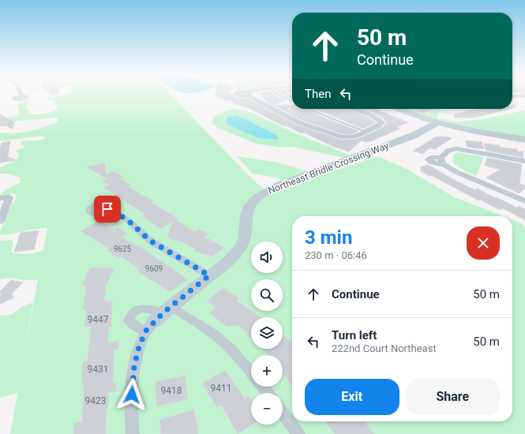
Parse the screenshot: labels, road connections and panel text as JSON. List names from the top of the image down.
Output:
{
  "streets": {
    "street": ["Northeast Bridle Crossing Way"]
  },
  "house_numbers": [
    "9625",
    "9609",
    "9447",
    "9431",
    "9411",
    "9418",
    "9423"
  ],
  "page": {
    "turn": ["50 m", "Continue"],
    "then": "Then",
    "heading": ["3 min", "230 m · 06:46"],
    "map_buttons": ["+", "−"],
    "list": [
      {
        "name": "Continue",
        "value": "50 m"
      },
      {
        "name": "Turn left",
        "note": "222nd Court Northeast",
        "value": "50 m"
      }
    ],
    "buttons": ["Exit", "Share"]
  }
}
